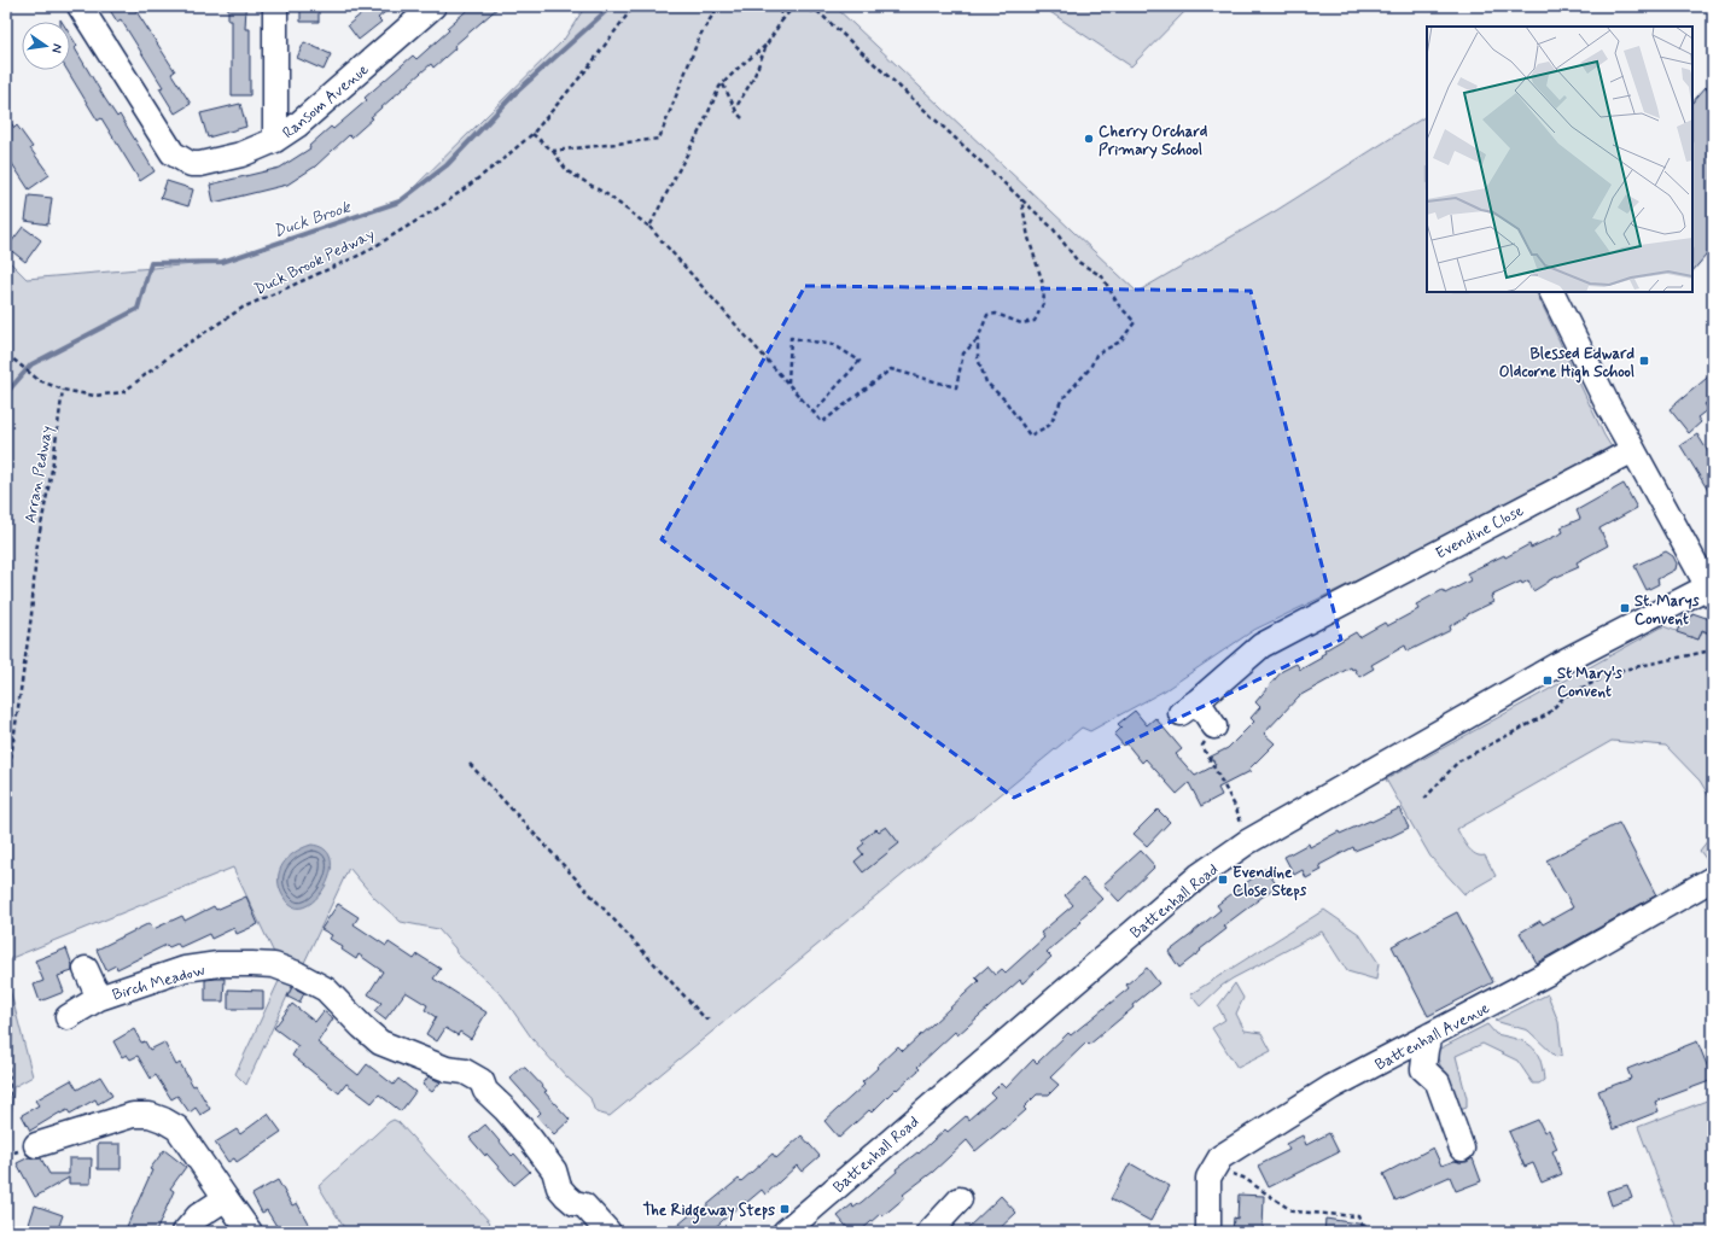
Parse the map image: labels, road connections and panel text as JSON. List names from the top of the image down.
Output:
{
  "streets": {
    "street": [
      "Ransom Avenue",
      "Evendine Close",
      "Battenhall Road",
      "Birch Meadow",
      "Battenhall Avenue"
    ],
    "path": ["Duck Brook Pedway", "Arran Pedway"]
  },
  "crossings": [
    ["Duck Brook Pedway", "Arran Pedway"]
  ],
  "water": ["Duck Brook"],
  "places": {
    "other": ["Cherry Orchard Primary School"],
    "transit": [
      "Blessed Edward Oldcorne High School",
      "St. Marys Convent",
      "St Mary's Convent",
      "Evendine Close Steps",
      "The Ridgeway Steps"
    ]
  },
  "north": "right"
}
